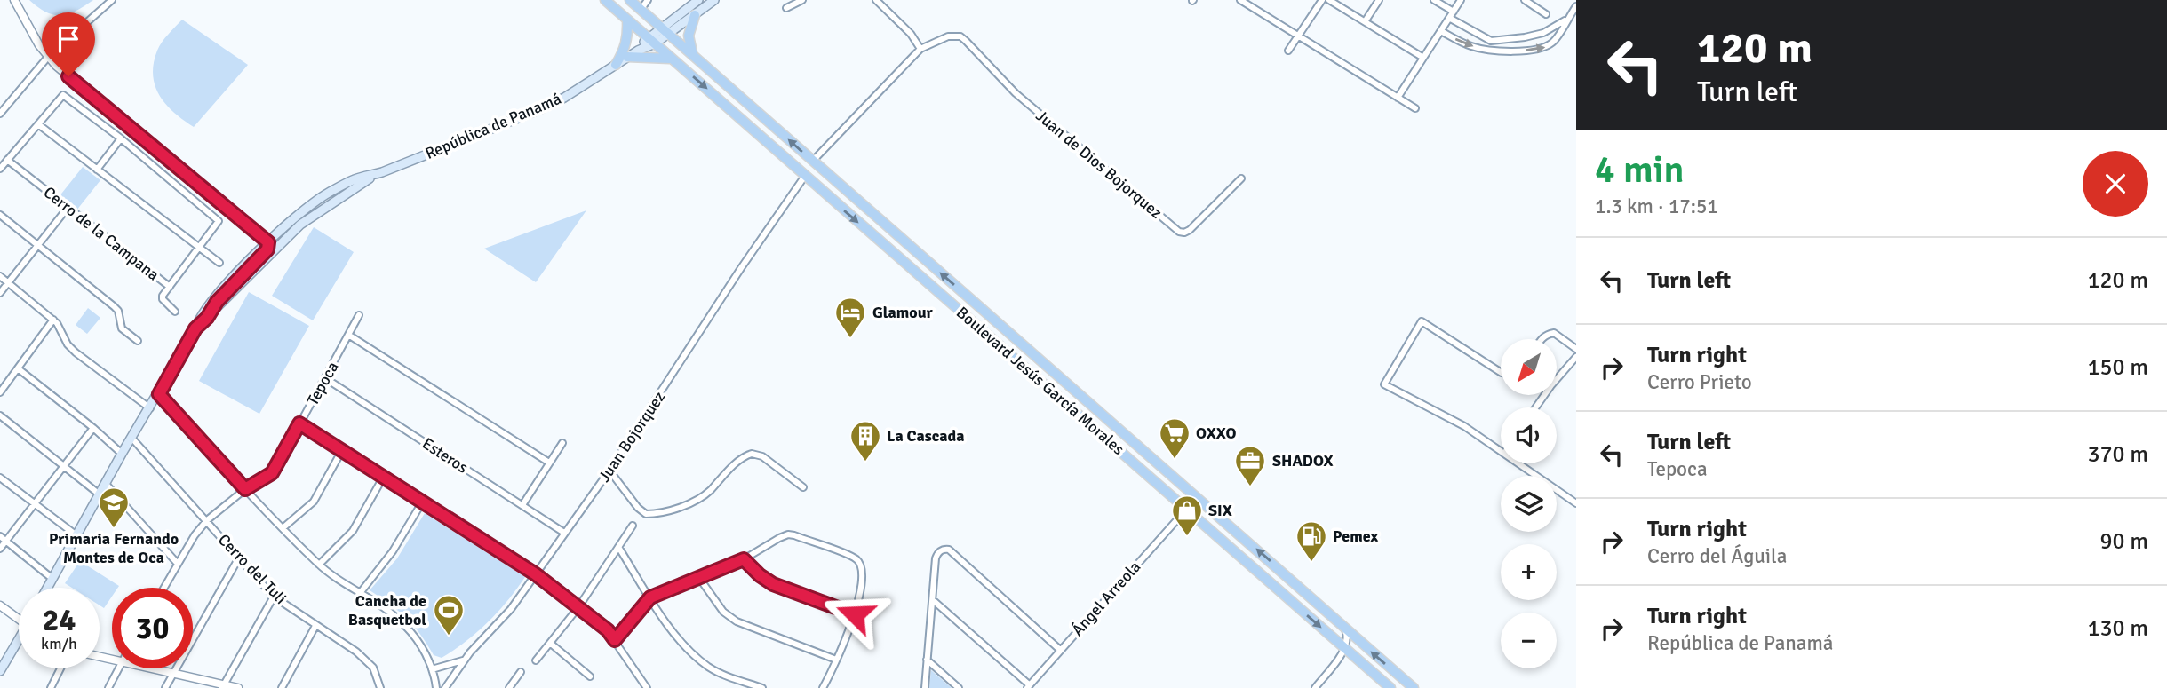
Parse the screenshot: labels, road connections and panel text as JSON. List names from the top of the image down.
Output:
{
  "streets": {
    "main road": ["República de Panamá", "Boulevard Jesús García Morales"],
    "street": [
      "Juan de Dios Bojorquez",
      "Cerro de la Campana",
      "Tepoca",
      "Juan Bojorquez",
      "Esteros",
      "Cerro del Tuli",
      "Ángel Arreola"
    ]
  },
  "crossings": [
    ["República de Panamá", "Boulevard Jesús García Morales"],
    ["República de Panamá", "Cerro del Tuli"],
    ["Boulevard Jesús García Morales", "Juan Bojorquez"],
    ["Boulevard Jesús García Morales", "Ángel Arreola"],
    ["Tepoca", "Esteros"],
    ["Tepoca", "Cerro del Tuli"],
    ["Juan Bojorquez", "Esteros"]
  ],
  "places": {
    "hotel": ["Glamour"],
    "supermarket": ["OXXO"],
    "building": ["La Cascada"],
    "office": ["SHADOX"],
    "school or university": ["Primaria Fernando Montes de Oca"],
    "shop": ["SIX"],
    "fuel station": ["Pemex"],
    "sports": ["Cancha de Basquetbol"]
  },
  "north": "bottom left",
  "page": {
    "turn": ["120 m", "Turn left"],
    "heading": ["4 min", "1.3 km · 17:51"],
    "list": [
      {
        "name": "Turn left",
        "value": "120 m"
      },
      {
        "name": "Turn right",
        "note": "Cerro Prieto",
        "value": "150 m"
      },
      {
        "name": "Turn left",
        "note": "Tepoca",
        "value": "370 m"
      },
      {
        "name": "Turn right",
        "note": "Cerro del Águila",
        "value": "90 m"
      },
      {
        "name": "Turn right",
        "note": "República de Panamá",
        "value": "130 m"
      }
    ],
    "map_buttons": ["+", "−"],
    "speed": "24 km/h",
    "limit": "30"
  }
}
